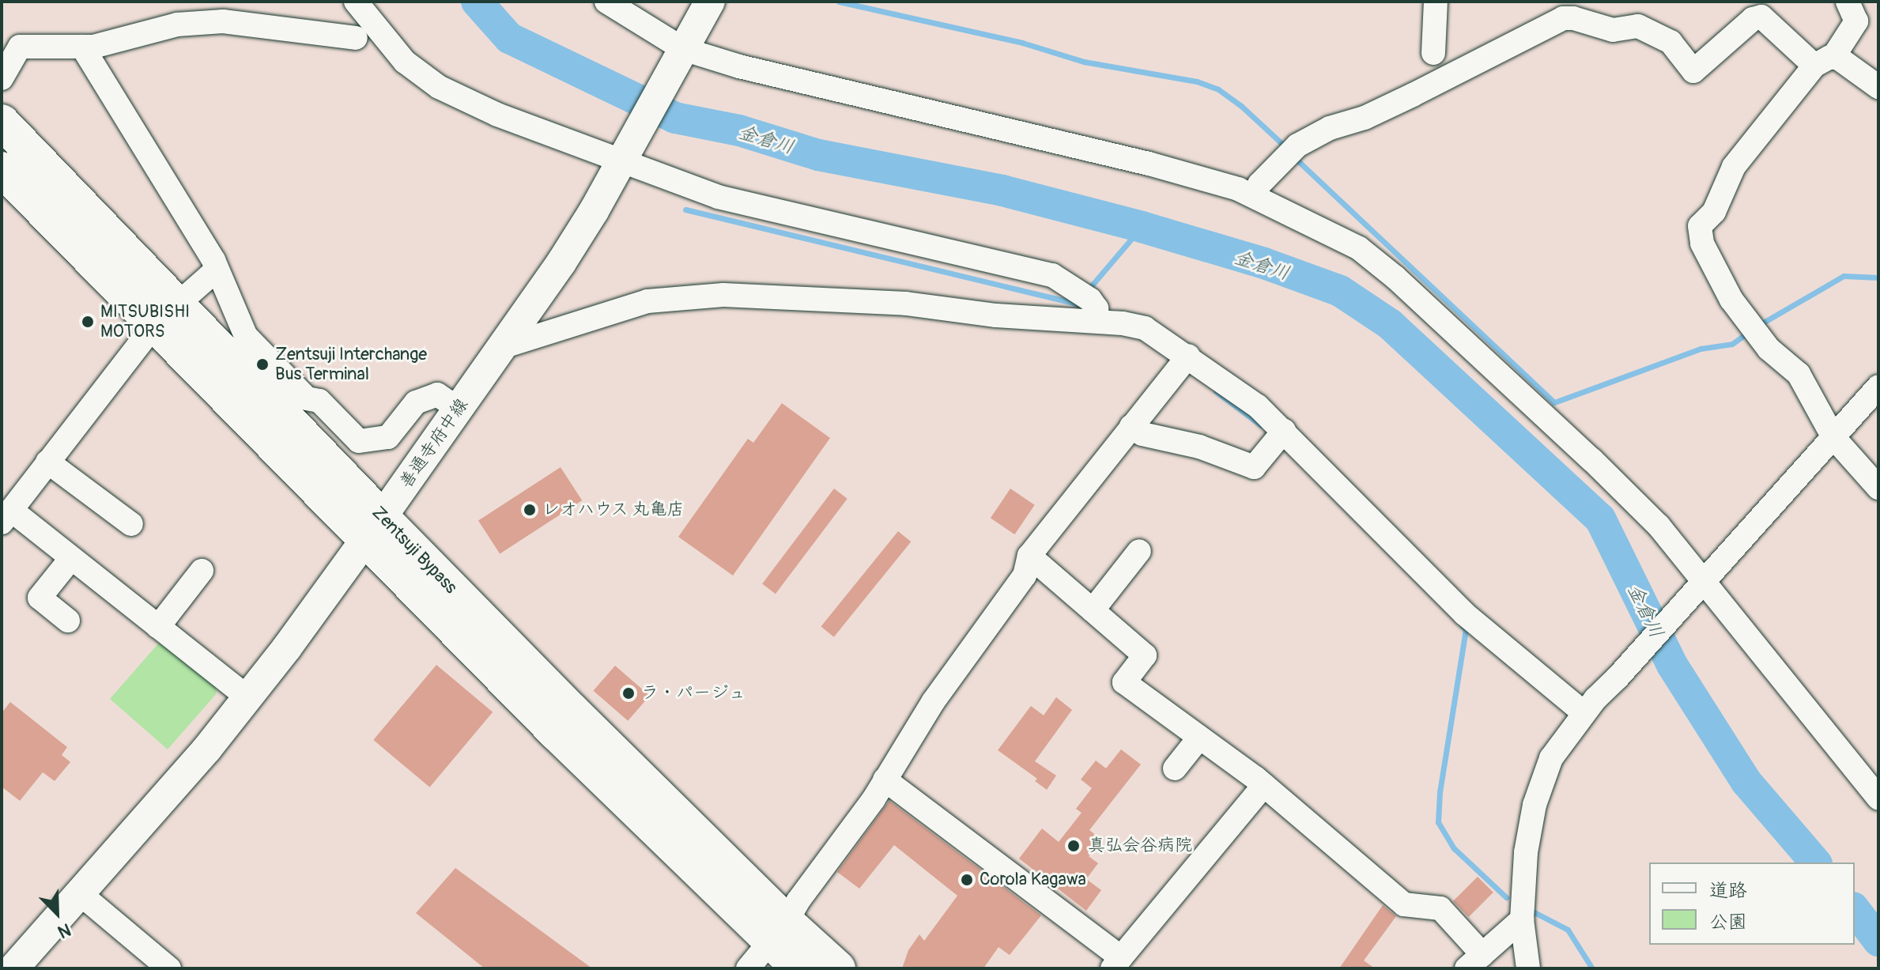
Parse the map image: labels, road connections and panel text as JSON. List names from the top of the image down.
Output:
{
  "streets": {
    "highway": ["Zentsuji Bypass"],
    "main road": ["善通寺府中線"]
  },
  "crossings": [
    ["善通寺府中線", "Zentsuji Bypass"]
  ],
  "water": ["金倉川"],
  "places": [
    "MITSUBISHI MOTORS",
    "Zentsuji Interchange Bus Terminal",
    "レオハウス 丸亀店",
    "ラ・パージュ",
    "真弘会谷病院",
    "Corola Kagawa"
  ],
  "legend": ["道路", "公園"],
  "north": "bottom right"
}
